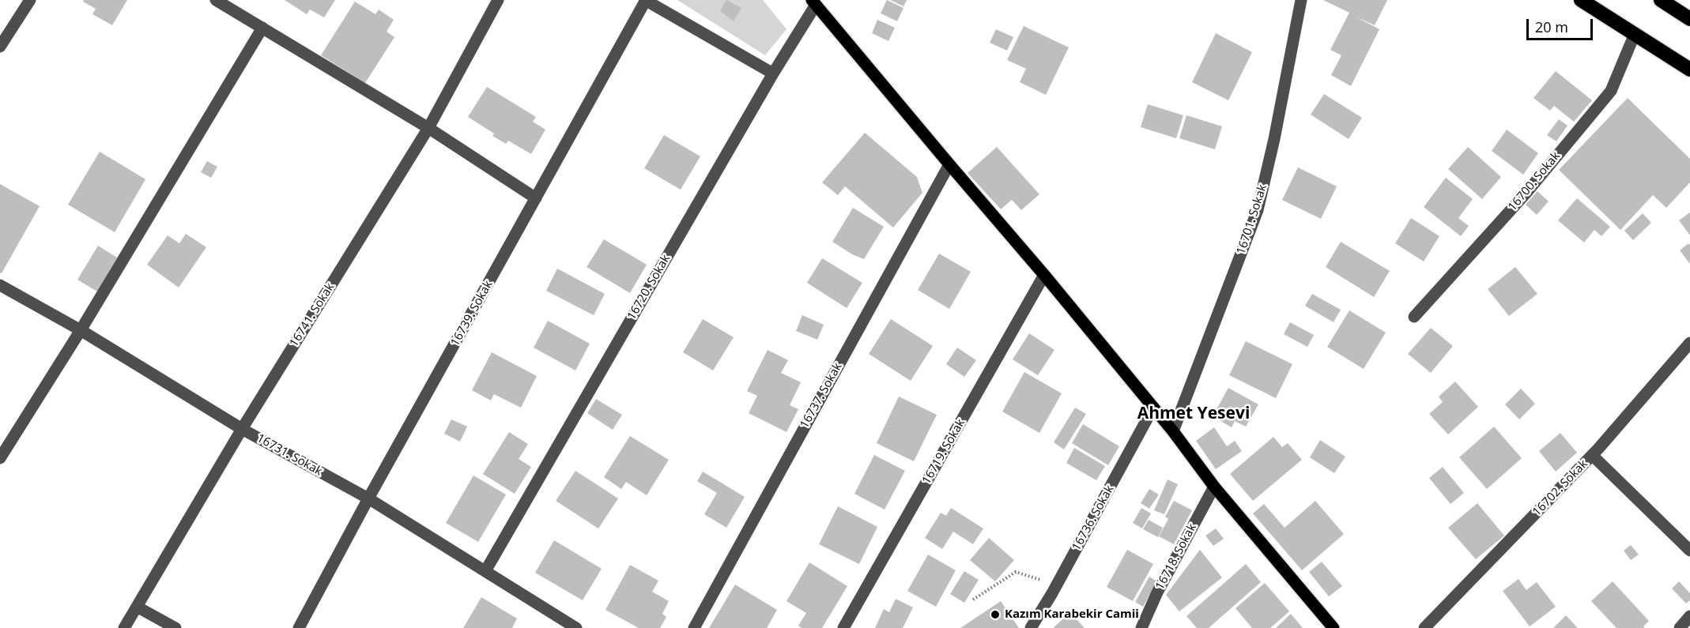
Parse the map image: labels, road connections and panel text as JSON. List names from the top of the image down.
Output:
{
  "streets": {
    "street": [
      "16700. Sokak",
      "16701. Sokak",
      "16720. Sokak",
      "16739. Sokak",
      "16741. Sokak",
      "16737. Sokak",
      "16719. Sokak",
      "16731. Sokak",
      "16702. Sokak",
      "16736. Sokak",
      "16718. Sokak"
    ]
  },
  "crossings": [
    ["16720. Sokak", "16731. Sokak"],
    ["16739. Sokak", "16731. Sokak"],
    ["16741. Sokak", "16731. Sokak"]
  ],
  "districts": ["Ahmet Yesevi"],
  "places": ["Kazım Karabekir Camii"],
  "scale_bar": "20 m"
}
